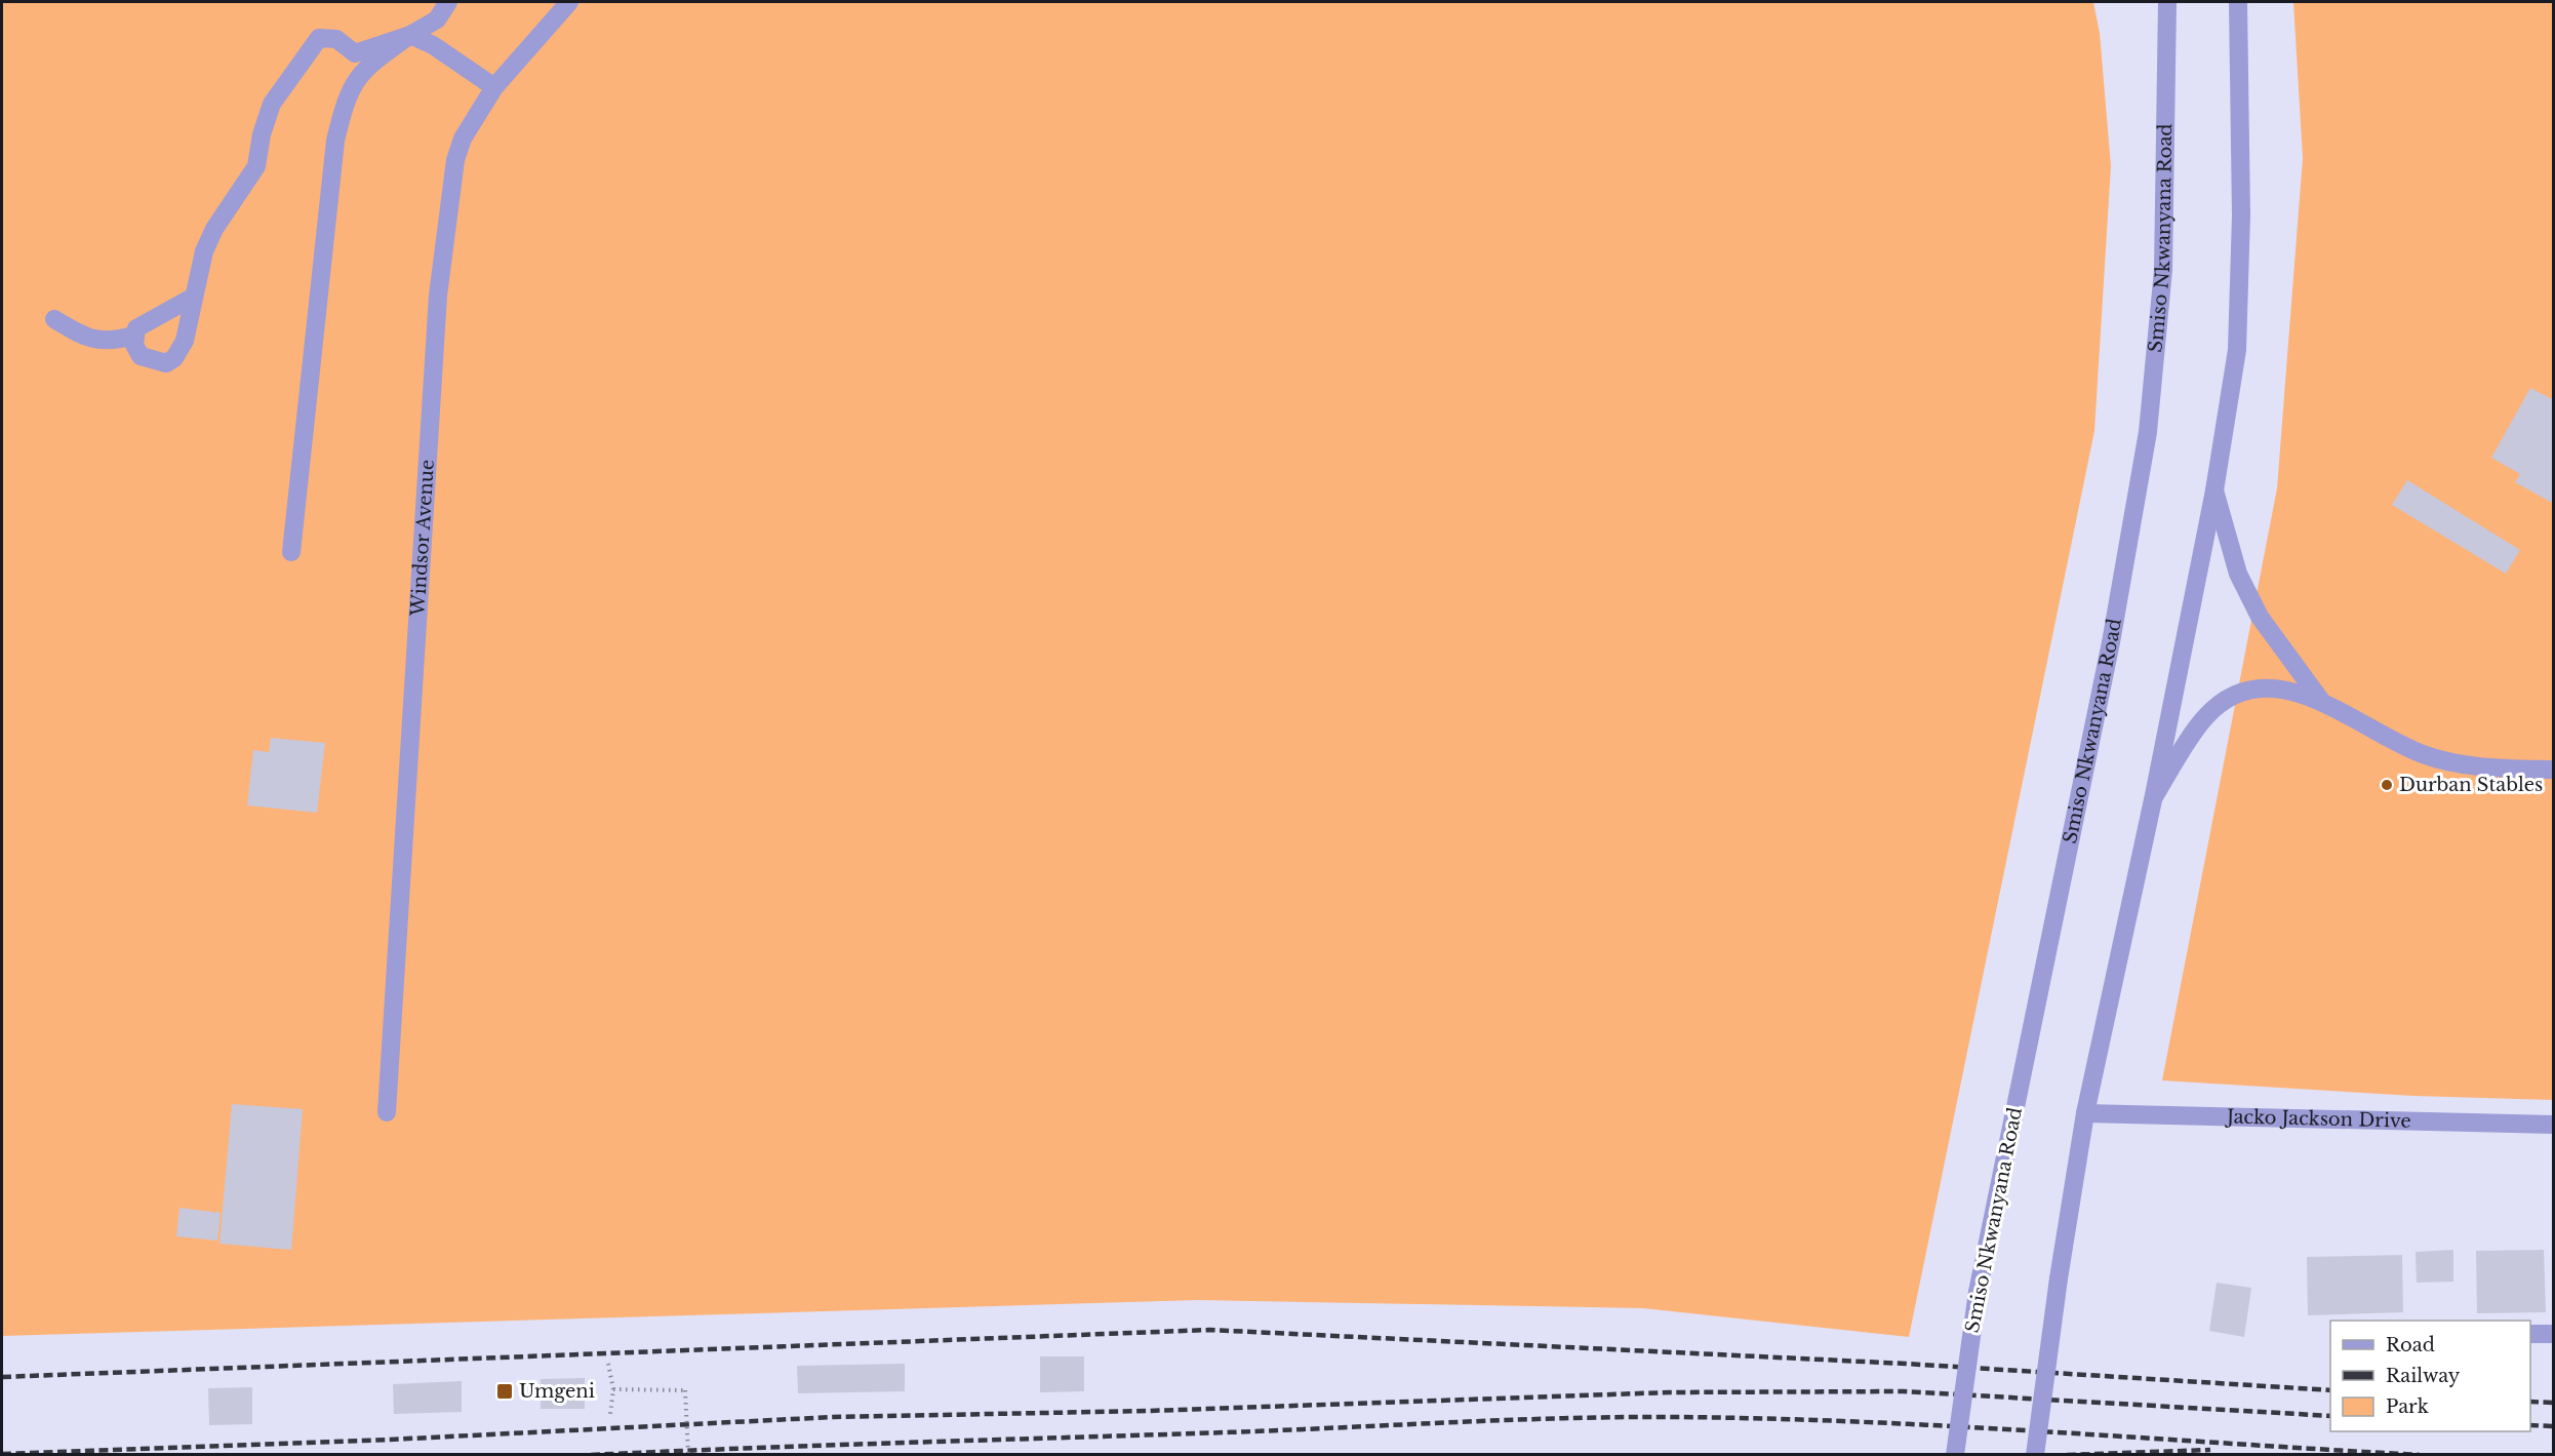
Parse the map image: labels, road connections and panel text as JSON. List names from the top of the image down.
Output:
{
  "streets": {
    "street": ["Smiso Nkwanyana Road", "Windsor Avenue", "Jacko Jackson Drive"]
  },
  "places": {
    "other": ["Durban Stables"],
    "transit": ["Umgeni"]
  },
  "legend": ["Road", "Railway", "Park"]
}
